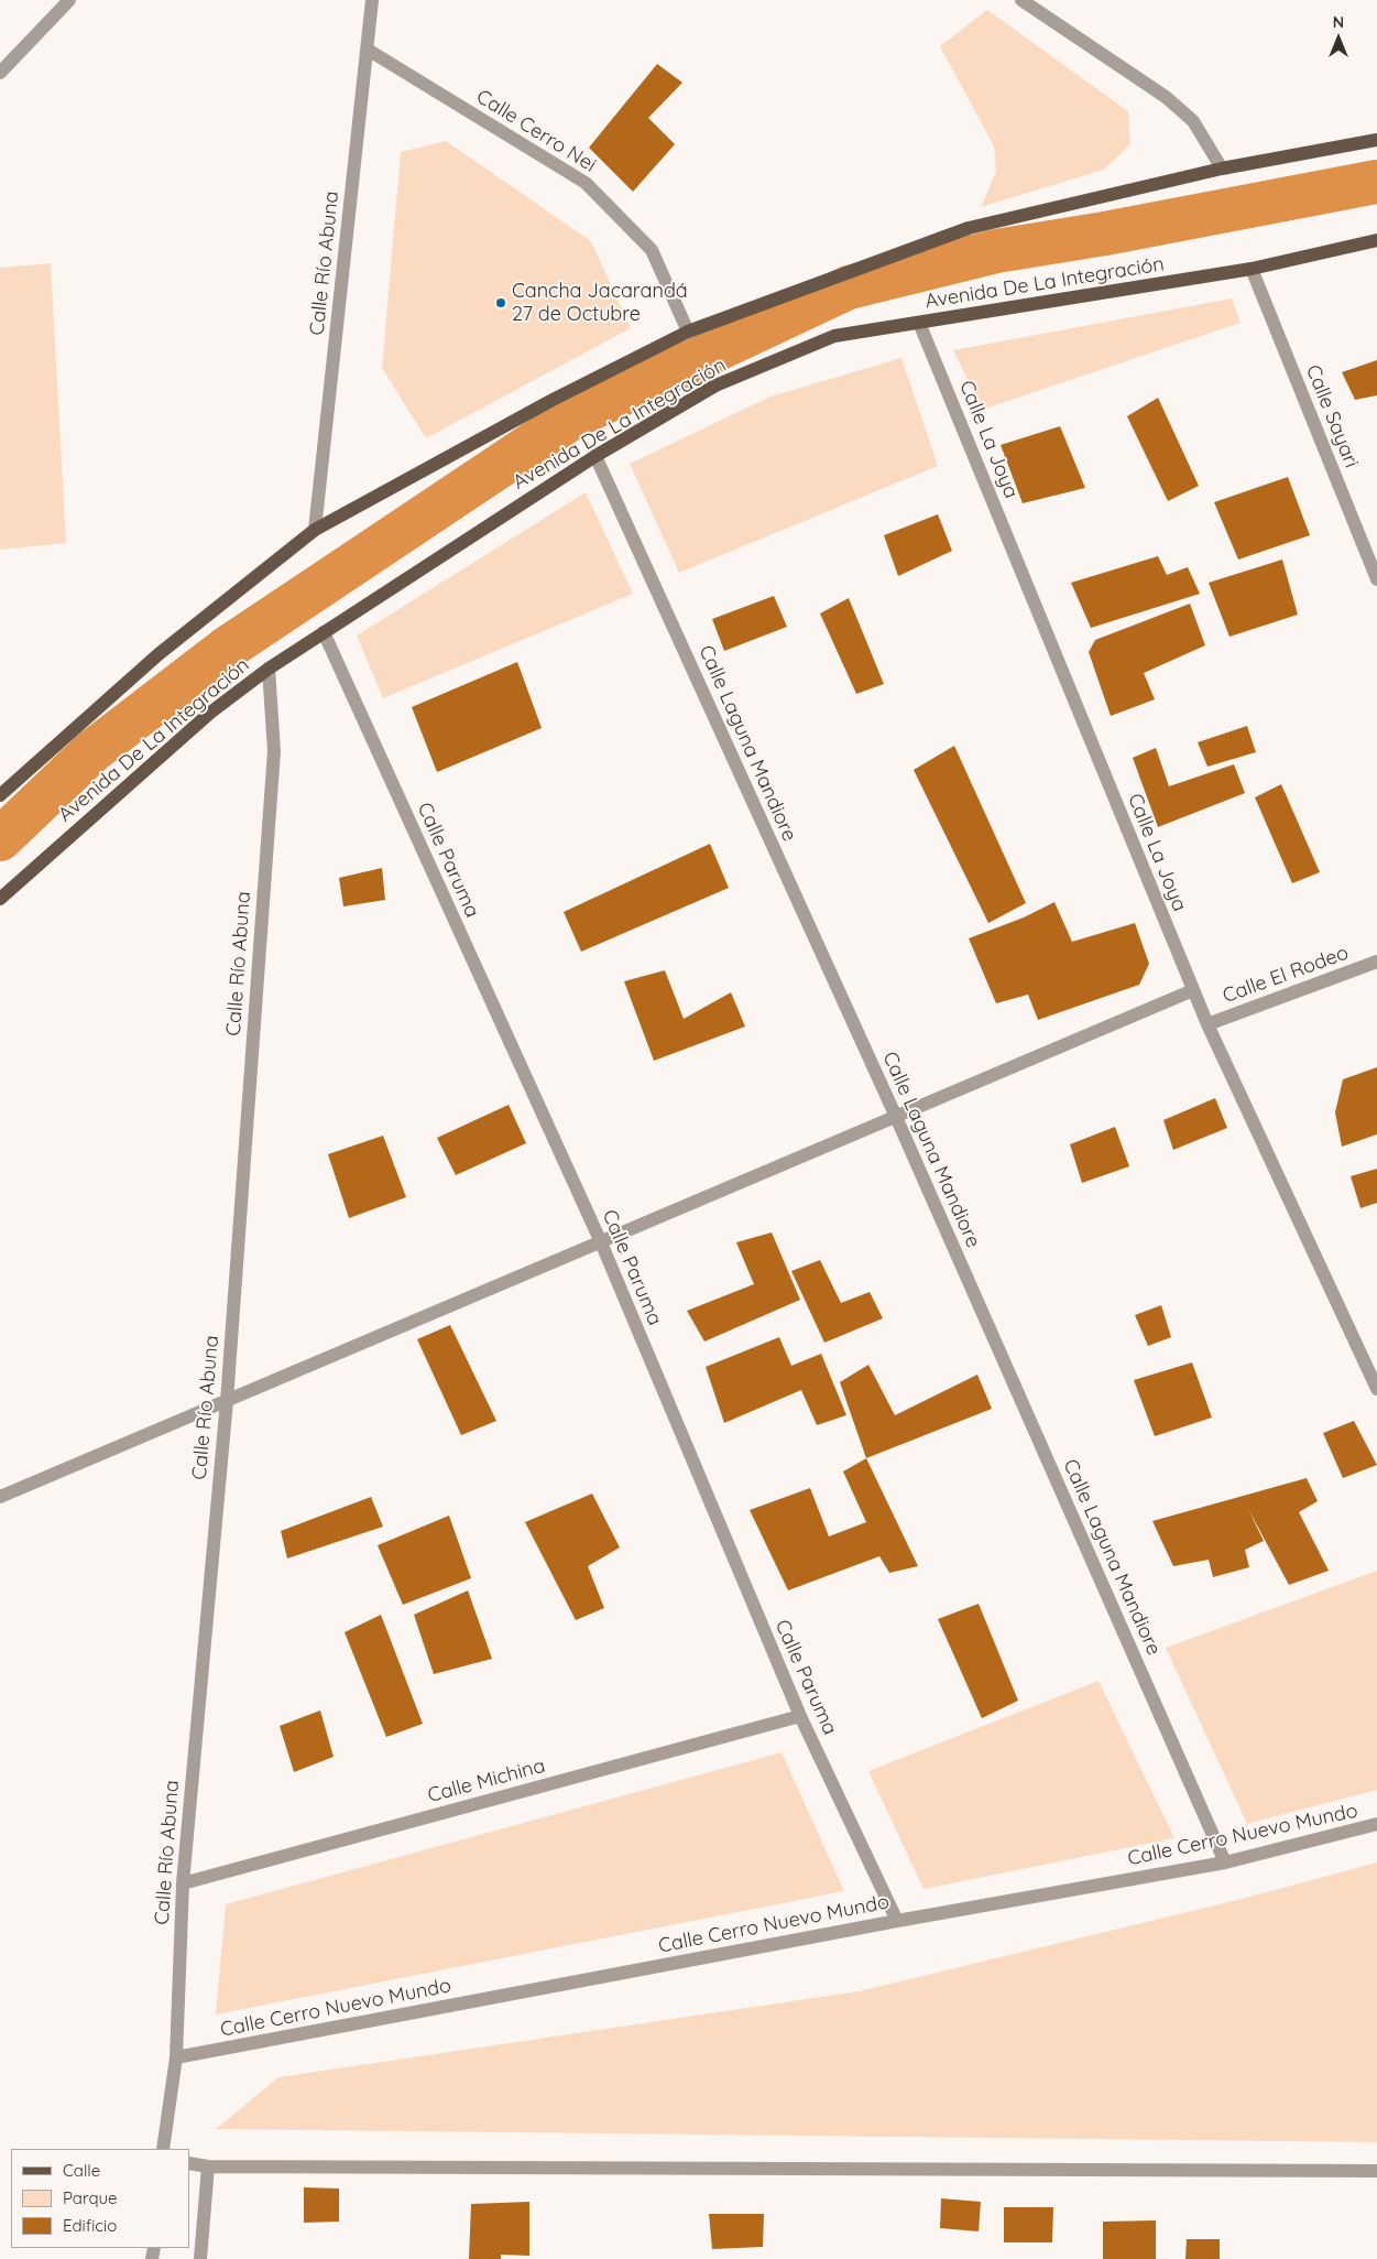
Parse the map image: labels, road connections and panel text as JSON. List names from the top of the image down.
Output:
{
  "streets": {
    "main road": ["Avenida De La Integración"],
    "street": [
      "Calle Cerro Nei",
      "Calle Río Abuna",
      "Calle Sayari",
      "Calle La Joya",
      "Calle Laguna Mandiore",
      "Calle Paruma",
      "Calle El Rodeo",
      "Calle Michina",
      "Calle Cerro Nuevo Mundo"
    ]
  },
  "crossings": [
    ["Calle Cerro Nei", "Calle Río Abuna"],
    ["Calle Río Abuna", "Avenida De La Integración"],
    ["Calle Río Abuna", "Calle Michina"],
    ["Calle Río Abuna", "Calle Cerro Nuevo Mundo"],
    ["Avenida De La Integración", "Calle Sayari"],
    ["Avenida De La Integración", "Calle La Joya"],
    ["Avenida De La Integración", "Calle Laguna Mandiore"],
    ["Avenida De La Integración", "Calle Paruma"],
    ["Calle La Joya", "Calle El Rodeo"],
    ["Calle Laguna Mandiore", "Calle Cerro Nuevo Mundo"],
    ["Calle Paruma", "Calle Michina"],
    ["Calle Paruma", "Calle Cerro Nuevo Mundo"]
  ],
  "places": ["Cancha Jacarandá 27 de Octubre"],
  "legend": ["Calle", "Parque", "Edificio"],
  "north": "top"
}
